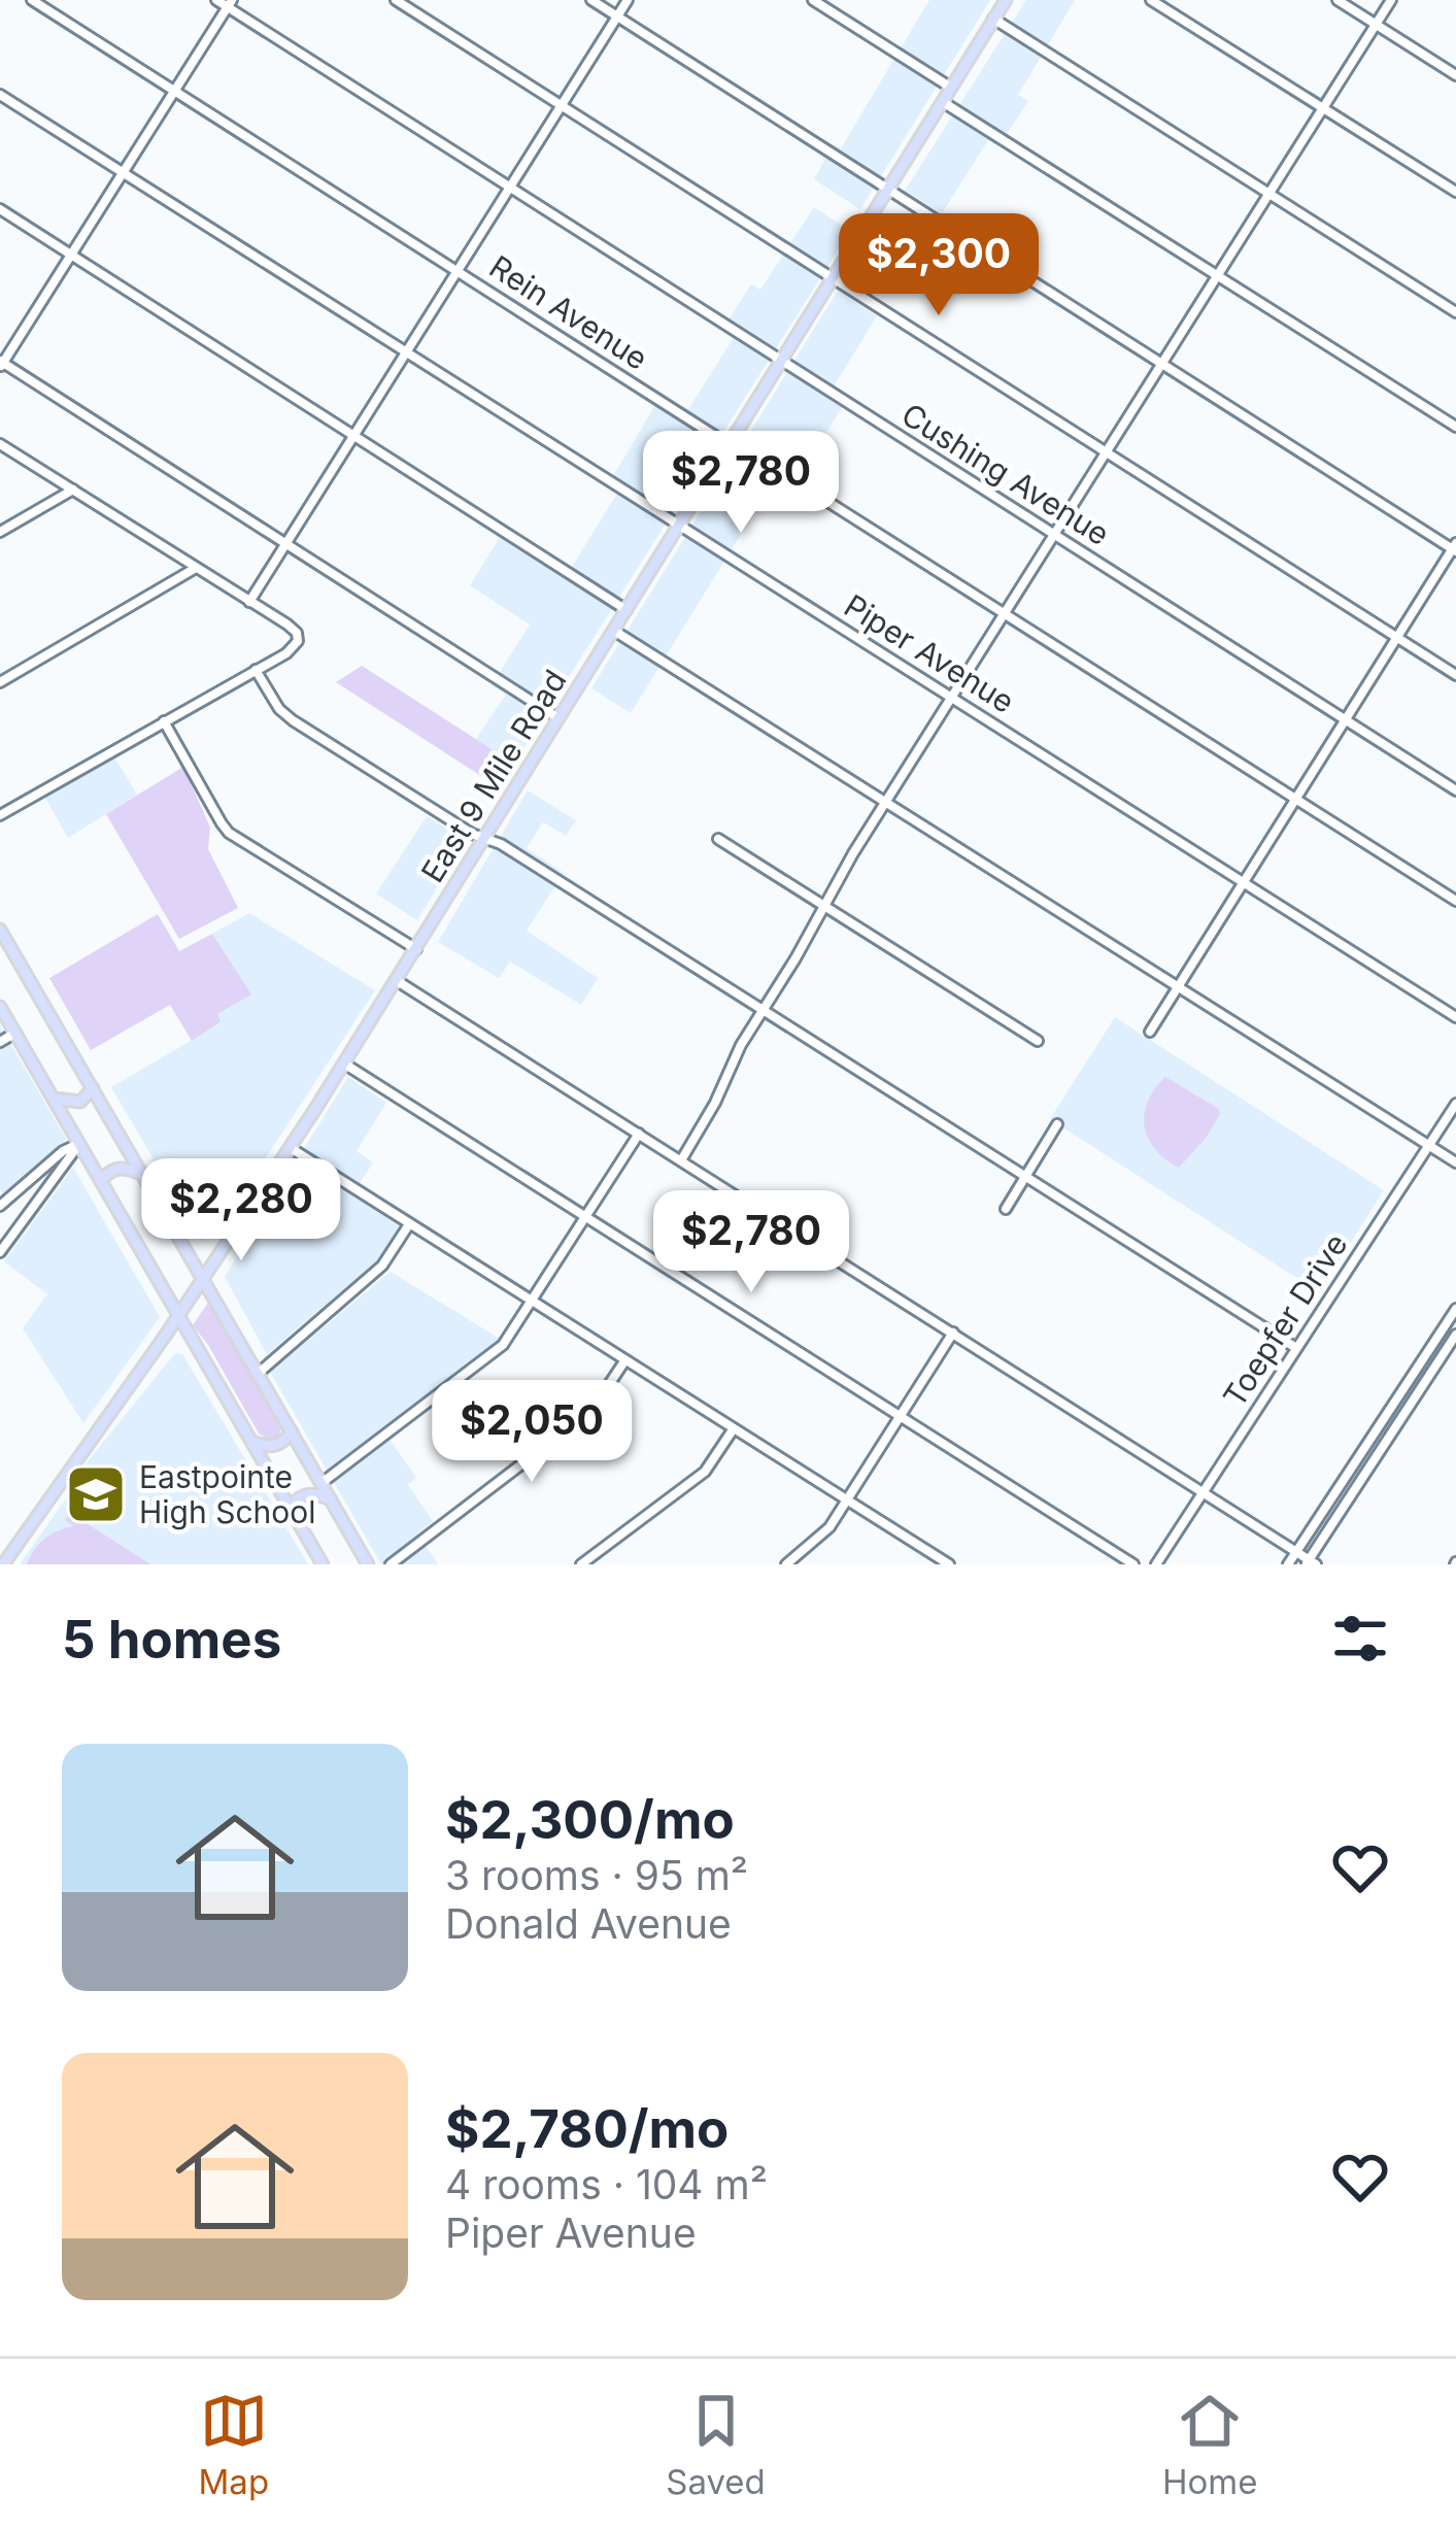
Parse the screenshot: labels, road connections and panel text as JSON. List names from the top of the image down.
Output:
{
  "streets": {
    "main road": ["East 9 Mile Road"],
    "street": [
      "Rein Avenue",
      "Cushing Avenue",
      "Piper Avenue",
      "Toepfer Drive"
    ]
  },
  "crossings": [
    ["Rein Avenue", "East 9 Mile Road"],
    ["Cushing Avenue", "East 9 Mile Road"],
    ["Piper Avenue", "East 9 Mile Road"]
  ],
  "places": {
    "school or university": ["Eastpointe High School"]
  },
  "page": {
    "price": [
      "$2,300",
      "$2,780",
      "$2,280",
      "$2,780",
      "$2,050"
    ],
    "heading": "5 homes",
    "list": [
      {
        "name": "$2,300/mo",
        "note": "3 rooms · 95 m² · Donald Avenue"
      },
      {
        "name": "$2,780/mo",
        "note": "4 rooms · 104 m² · Piper Avenue"
      }
    ],
    "tabs": ["Map", "Saved", "Home"]
  }
}
